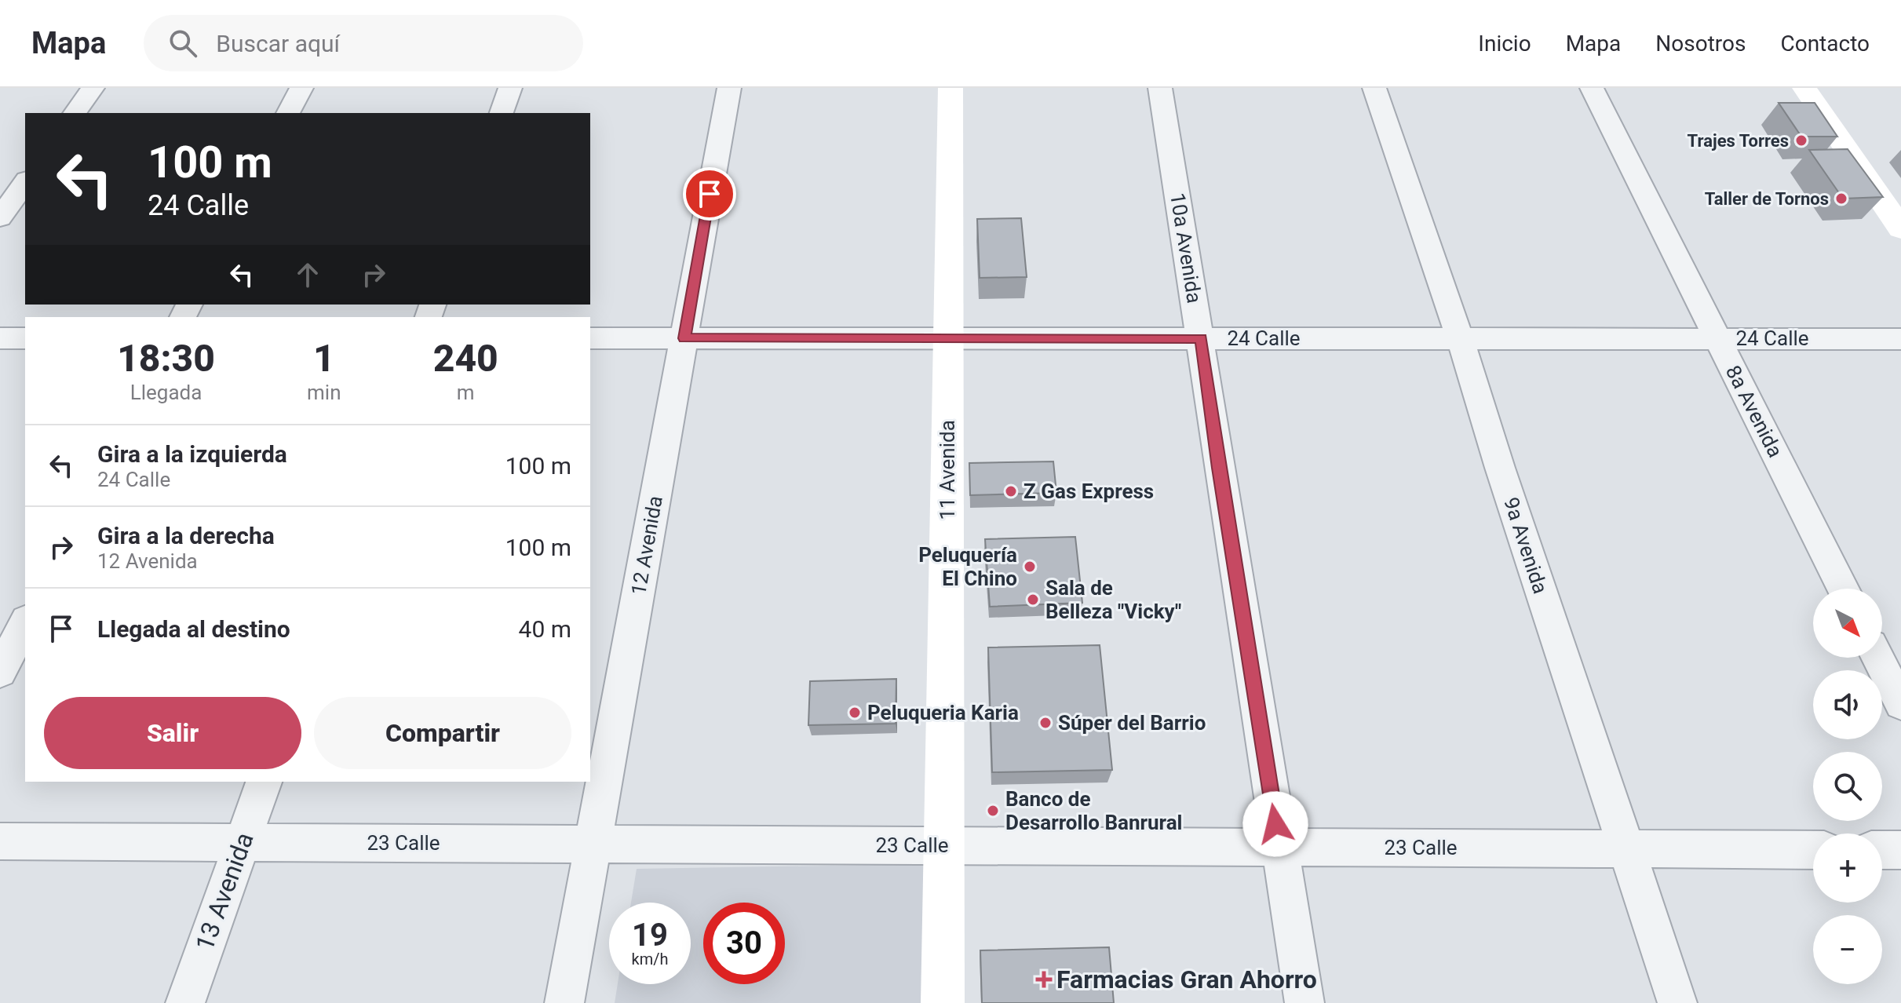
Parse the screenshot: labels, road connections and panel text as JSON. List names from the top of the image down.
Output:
{
  "streets": {
    "main road": ["11 Avenida"],
    "street": [
      "10a Avenida",
      "24 Calle",
      "8a Avenida",
      "12 Avenida",
      "9a Avenida",
      "23 Calle",
      "13 Avenida"
    ]
  },
  "crossings": [
    ["10a Avenida", "24 Calle"],
    ["10a Avenida", "23 Calle"],
    ["24 Calle", "8a Avenida"],
    ["24 Calle", "11 Avenida"],
    ["24 Calle", "12 Avenida"],
    ["24 Calle", "9a Avenida"],
    ["11 Avenida", "23 Calle"],
    ["12 Avenida", "23 Calle"],
    ["9a Avenida", "23 Calle"],
    ["23 Calle", "13 Avenida"]
  ],
  "places": {
    "other": [
      "Trajes Torres",
      "Taller de Tornos",
      "Z Gas Express",
      "Peluquería El Chino",
      "Sala de Belleza \"Vicky\"",
      "Peluqueria Karia",
      "Súper del Barrio",
      "Banco de Desarrollo Banrural"
    ],
    "health": ["Farmacias Gran Ahorro"]
  },
  "north": "bottom right",
  "page": {
    "header": "Mapa",
    "search": "Buscar aquí",
    "nav": [
      "Inicio",
      "Mapa",
      "Nosotros",
      "Contacto"
    ],
    "turn": ["100 m", "24 Calle"],
    "eta": [
      "18:30",
      "Llegada",
      "1",
      "min",
      "240",
      "m"
    ],
    "list": [
      {
        "name": "Gira a la izquierda",
        "note": "24 Calle",
        "value": "100 m"
      },
      {
        "name": "Gira a la derecha",
        "note": "12 Avenida",
        "value": "100 m"
      },
      {
        "name": "Llegada al destino",
        "value": "40 m"
      }
    ],
    "map_buttons": ["+", "−"],
    "buttons": ["Salir", "Compartir"],
    "speed": "19 km/h",
    "limit": "30"
  }
}
